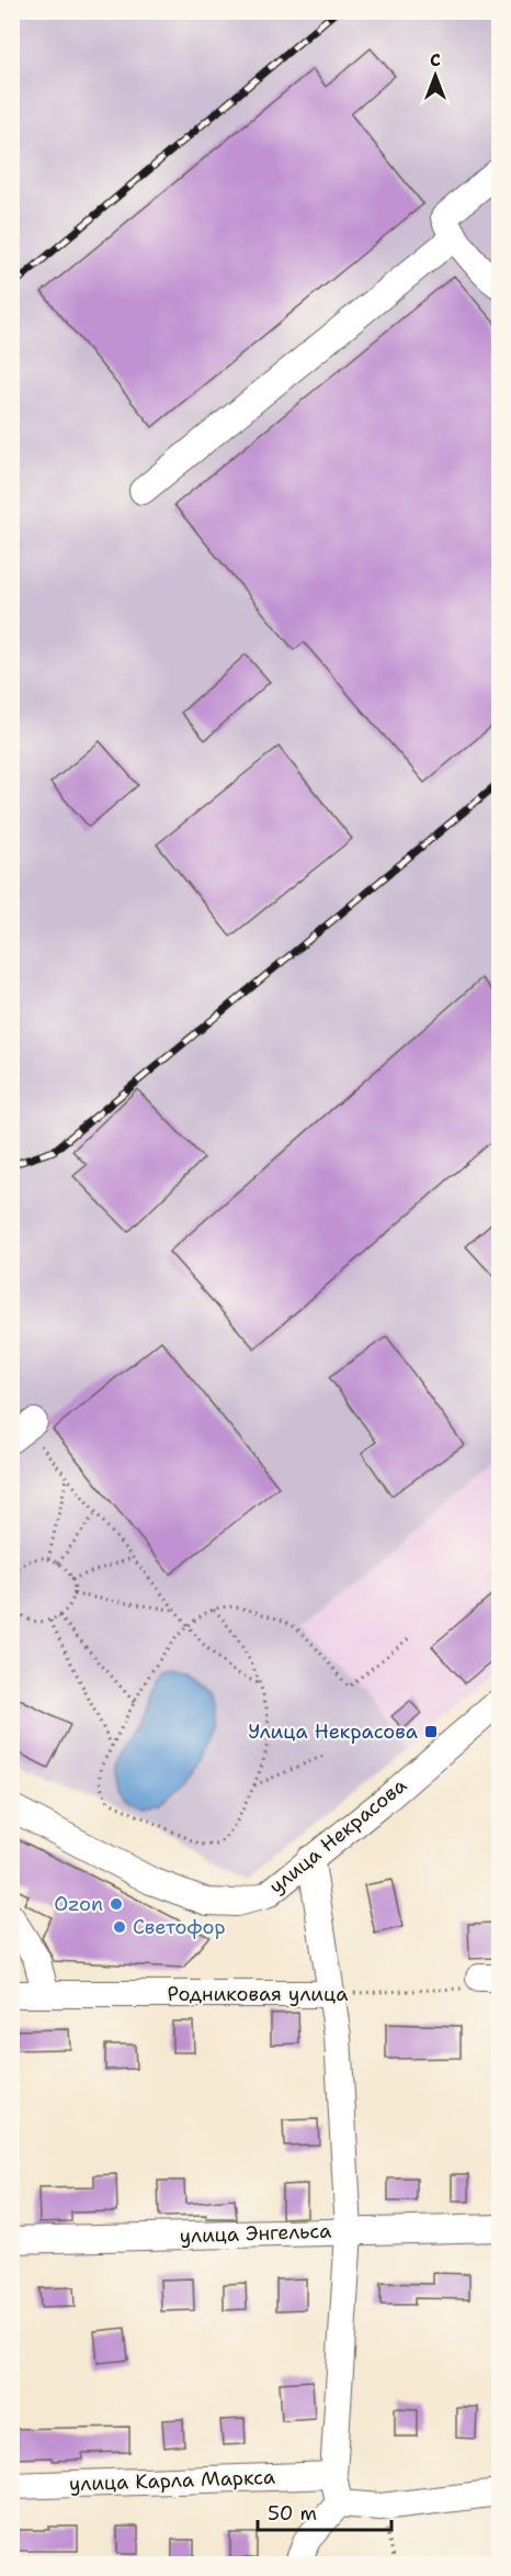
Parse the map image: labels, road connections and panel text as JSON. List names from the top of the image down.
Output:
{
  "streets": {
    "street": [
      "улица Некрасова",
      "Родниковая улица",
      "улица Энгельса",
      "улица Карла Маркса"
    ]
  },
  "places": {
    "transit": ["Улица Некрасова"],
    "other": ["Ozon", "Светофор"]
  },
  "scale_bar": "50 m",
  "north": "top"
}
